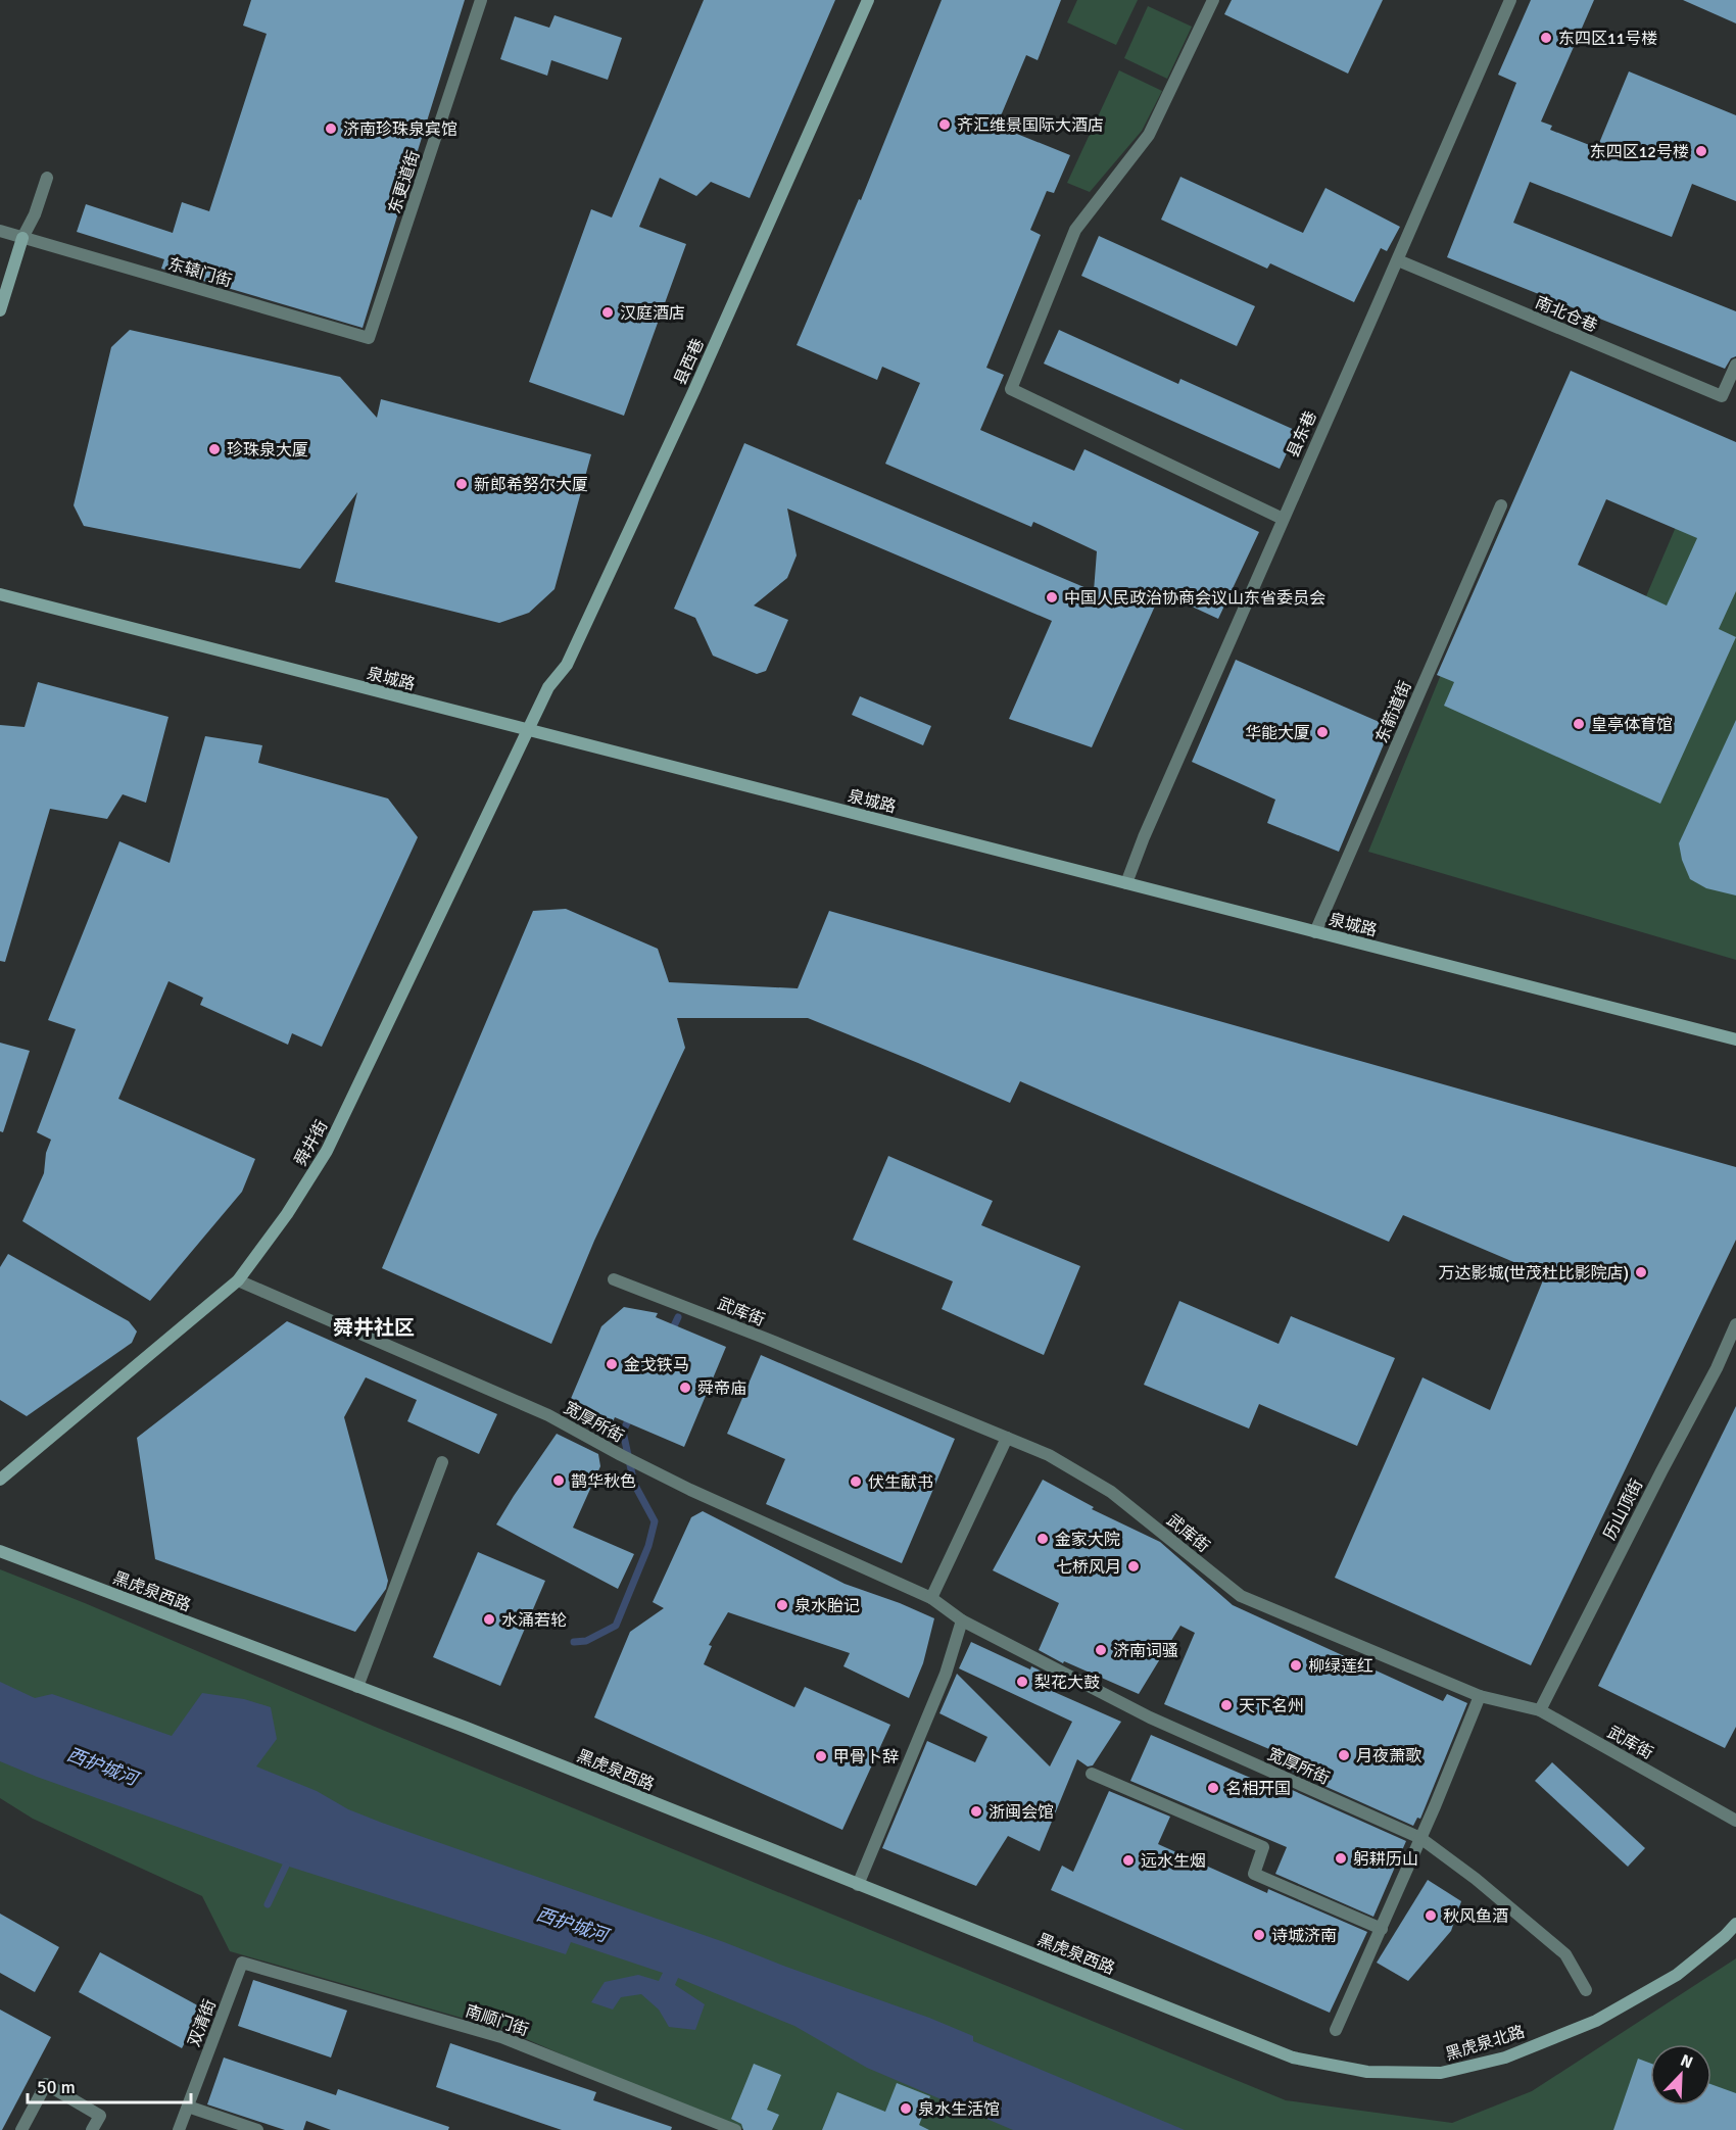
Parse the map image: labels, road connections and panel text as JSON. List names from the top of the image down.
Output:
{
  "streets": {
    "main road": [
      "县西巷",
      "泉城路",
      "舜井街",
      "黑虎泉西路",
      "黑虎泉北路"
    ],
    "street": [
      "东更道街",
      "东辕门街",
      "南北仓巷",
      "县东巷",
      "东箭道街",
      "武库街",
      "宽厚所街",
      "历山顶街",
      "南顺门街",
      "双清街"
    ]
  },
  "crossings": [
    ["东更道街", "东辕门街"],
    ["南北仓巷", "县东巷"],
    ["县西巷", "泉城路"],
    ["县西巷", "舜井街"],
    ["县东巷", "泉城路"],
    ["泉城路", "东箭道街"],
    ["泉城路", "舜井街"],
    ["舜井街", "宽厚所街"],
    ["武库街", "历山顶街"],
    ["黑虎泉西路", "黑虎泉北路"],
    ["南顺门街", "双清街"]
  ],
  "districts": ["舜井社区"],
  "water": ["西护城河"],
  "places": [
    "东四区11号楼",
    "齐汇维景国际大酒店",
    "济南珍珠泉宾馆",
    "东四区12号楼",
    "汉庭酒店",
    "珍珠泉大厦",
    "新郎希努尔大厦",
    "中国人民政治协商会议山东省委员会",
    "皇亭体育馆",
    "华能大厦",
    "万达影城(世茂杜比影院店)",
    "金戈铁马",
    "舜帝庙",
    "鹊华秋色",
    "伏生献书",
    "金家大院",
    "七桥风月",
    "泉水胎记",
    "水涌若轮",
    "济南词骚",
    "柳绿莲红",
    "梨花大鼓",
    "天下名州",
    "月夜萧歌",
    "甲骨卜辞",
    "名相开国",
    "浙闽会馆",
    "躬耕历山",
    "远水生烟",
    "秋风鱼酒",
    "诗城济南",
    "泉水生活馆"
  ],
  "scale_bar": "50 m",
  "north": "top right"
}
